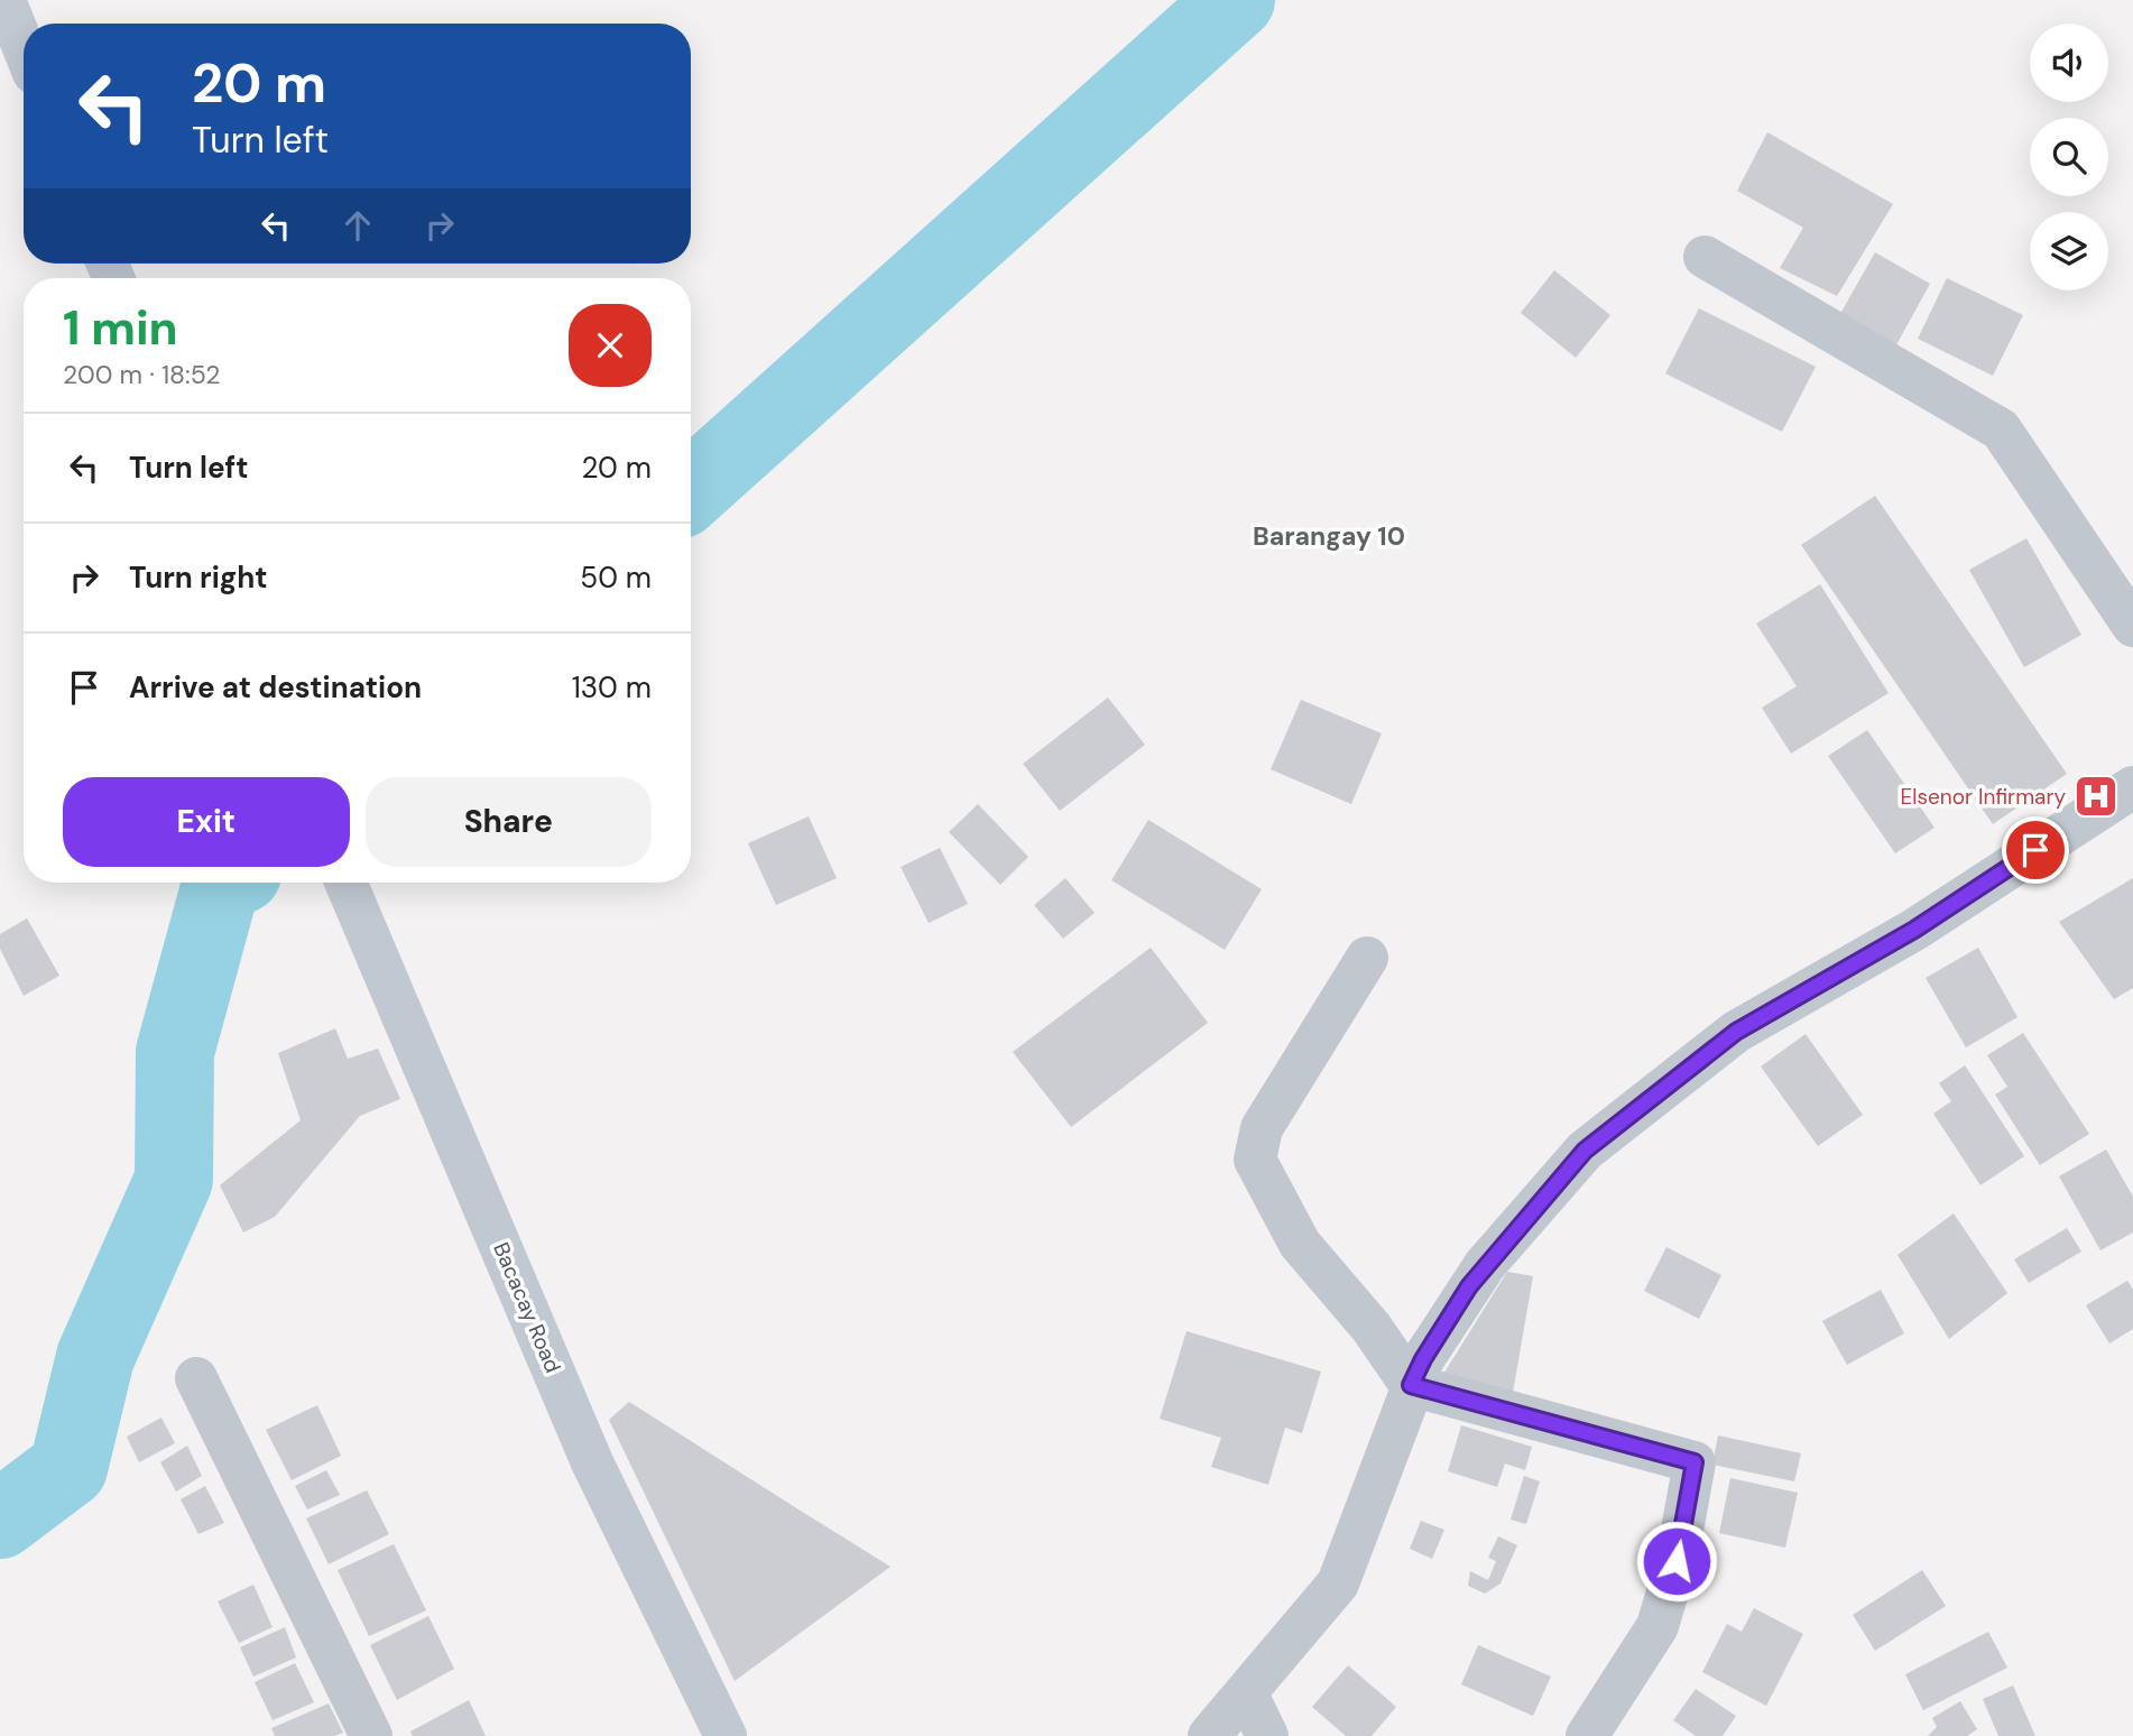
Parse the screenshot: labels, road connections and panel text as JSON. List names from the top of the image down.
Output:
{
  "streets": {
    "main road": ["Bacacay Road"]
  },
  "districts": ["Barangay 10"],
  "places": {
    "hospital": ["Elsenor Infirmary"]
  },
  "page": {
    "turn": ["20 m", "Turn left"],
    "heading": ["1 min", "200 m · 18:52"],
    "list": [
      {
        "name": "Turn left",
        "value": "20 m"
      },
      {
        "name": "Turn right",
        "value": "50 m"
      },
      {
        "name": "Arrive at destination",
        "value": "130 m"
      }
    ],
    "buttons": ["Exit", "Share"]
  }
}
